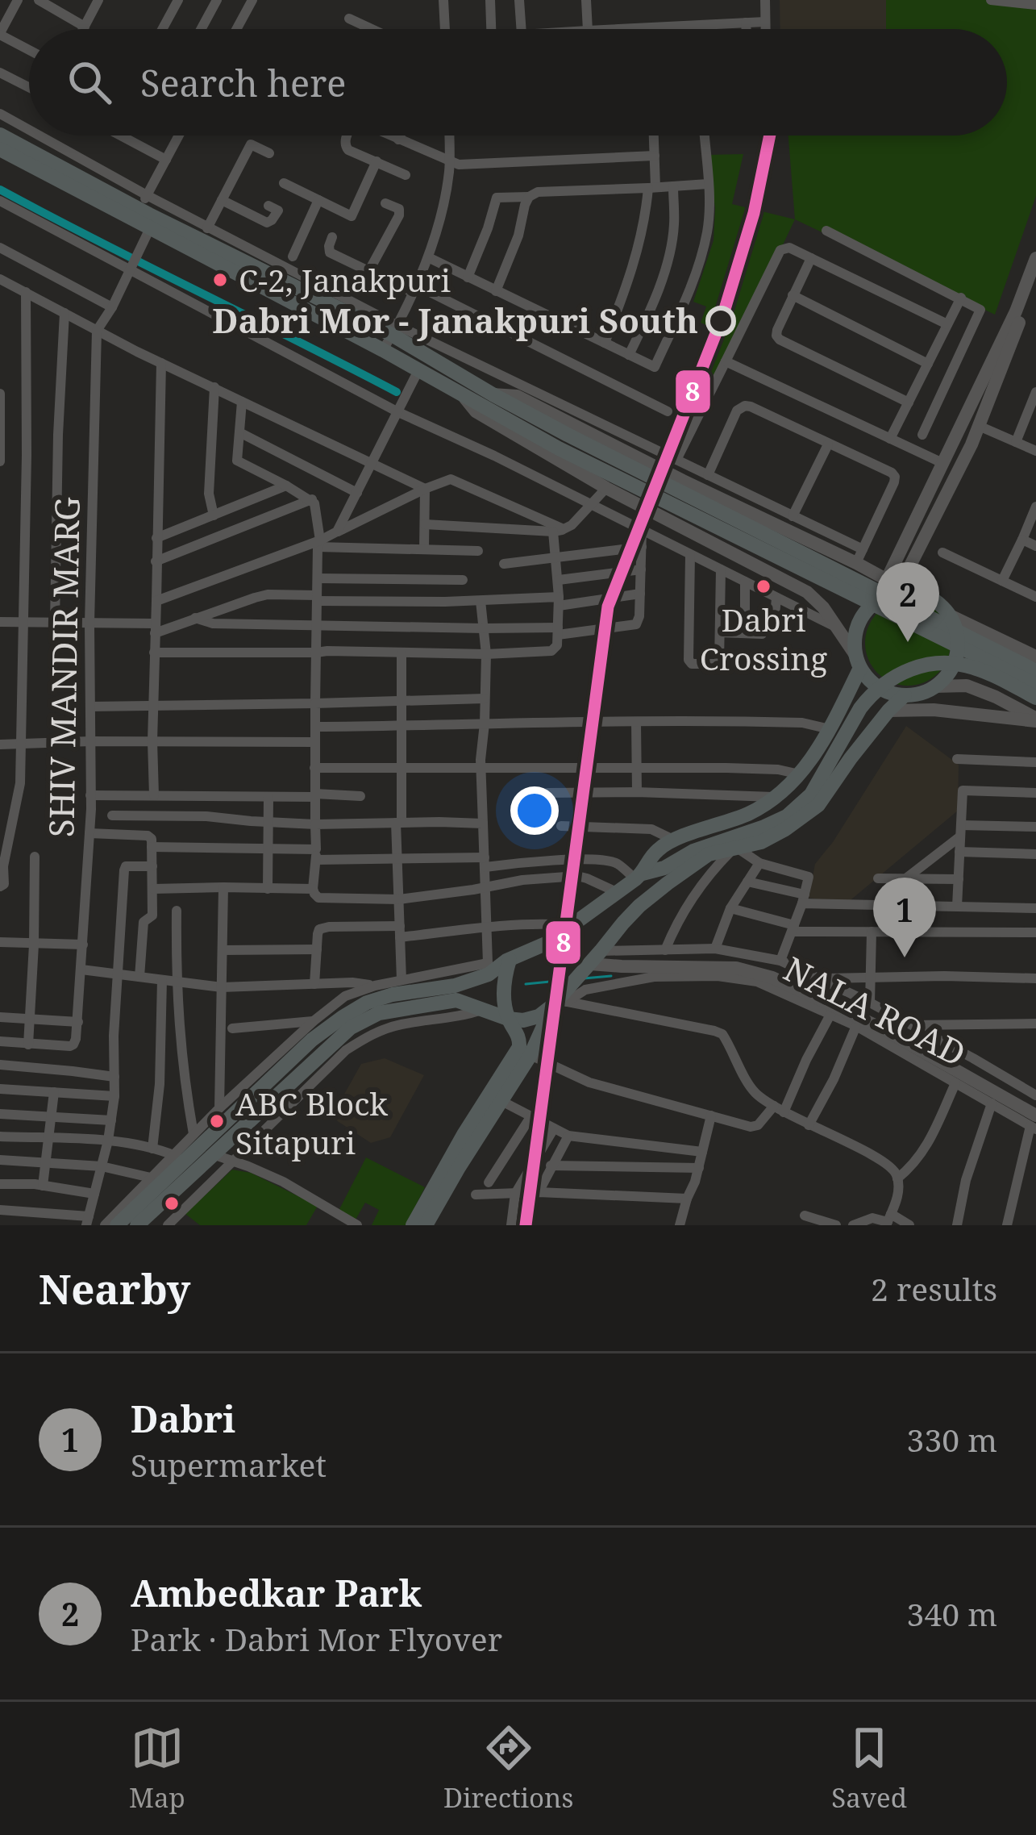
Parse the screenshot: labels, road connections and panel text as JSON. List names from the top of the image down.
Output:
{
  "streets": {
    "street": ["SHIV MANDIR MARG", "NALA ROAD"]
  },
  "places": [
    "C-2, Janakpuri",
    "Dabri Mor - Janakpuri South",
    "Dabri Crossing",
    "ABC Block Sitapuri"
  ],
  "lines": ["transit line 8"],
  "page": {
    "search": "Search here",
    "pins": ["2", "1"],
    "heading": ["Nearby", "2 results"],
    "list": [
      {
        "mark": "1",
        "name": "Dabri",
        "note": "Supermarket",
        "value": "330 m"
      },
      {
        "mark": "2",
        "name": "Ambedkar Park",
        "note": "Park · Dabri Mor Flyover",
        "value": "340 m"
      }
    ],
    "nav": ["Map", "Directions", "Saved"]
  }
}
